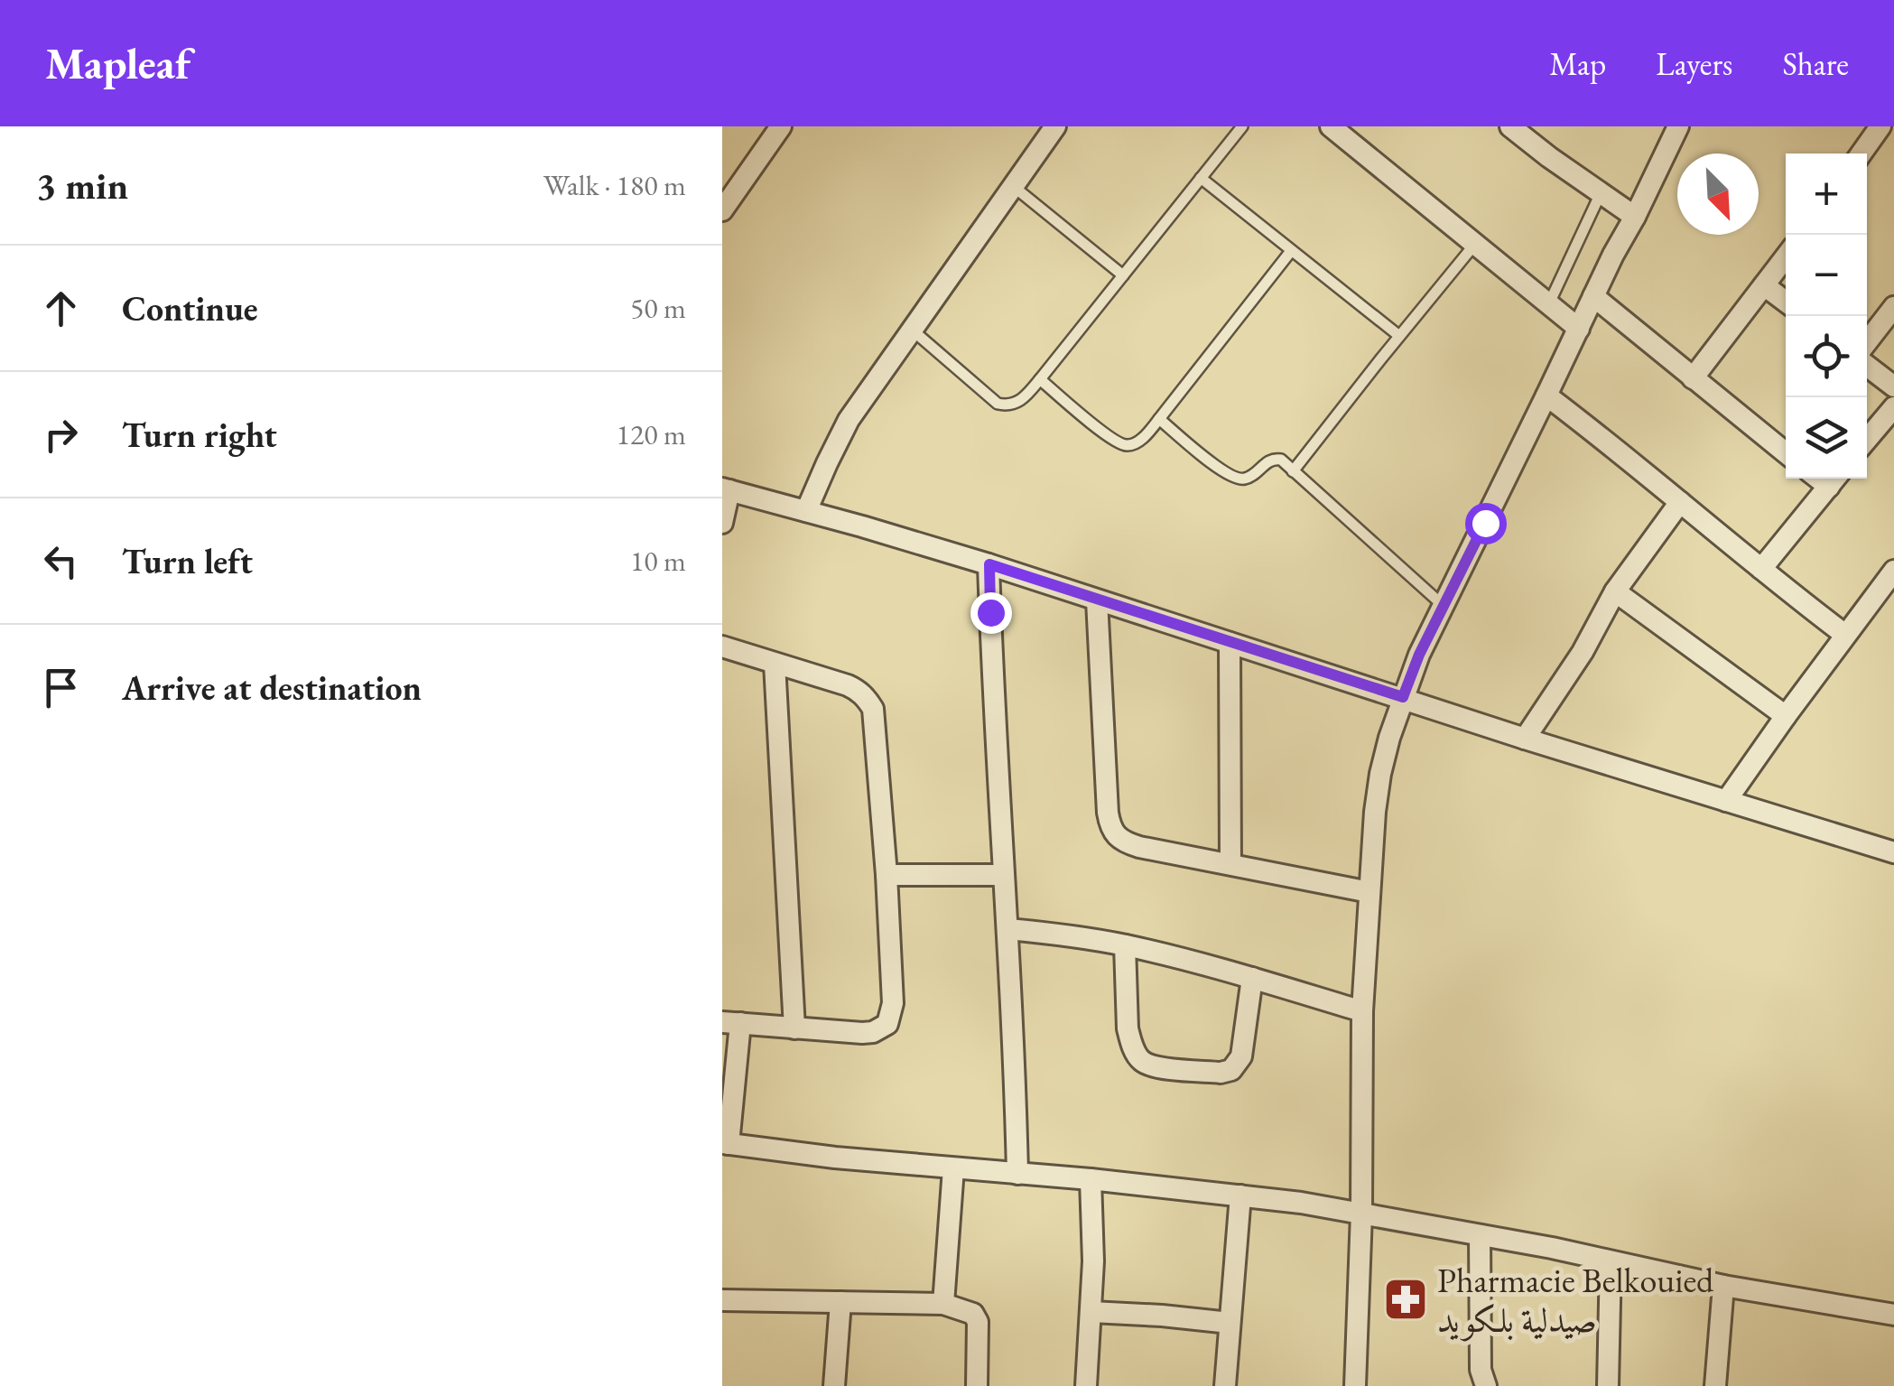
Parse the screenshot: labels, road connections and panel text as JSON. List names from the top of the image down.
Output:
{
  "places": {
    "pharmacy": ["Pharmacie Belkouied صيدلية بلكويد"]
  },
  "north": "bottom right",
  "page": {
    "header": "Mapleaf",
    "nav": ["Map", "Layers", "Share"],
    "heading": ["3 min", "Walk · 180 m"],
    "map_buttons": ["+", "−"],
    "list": [
      ["Continue", "50 m"],
      ["Turn right", "120 m"],
      ["Turn left", "10 m"],
      "Arrive at destination"
    ]
  }
}
